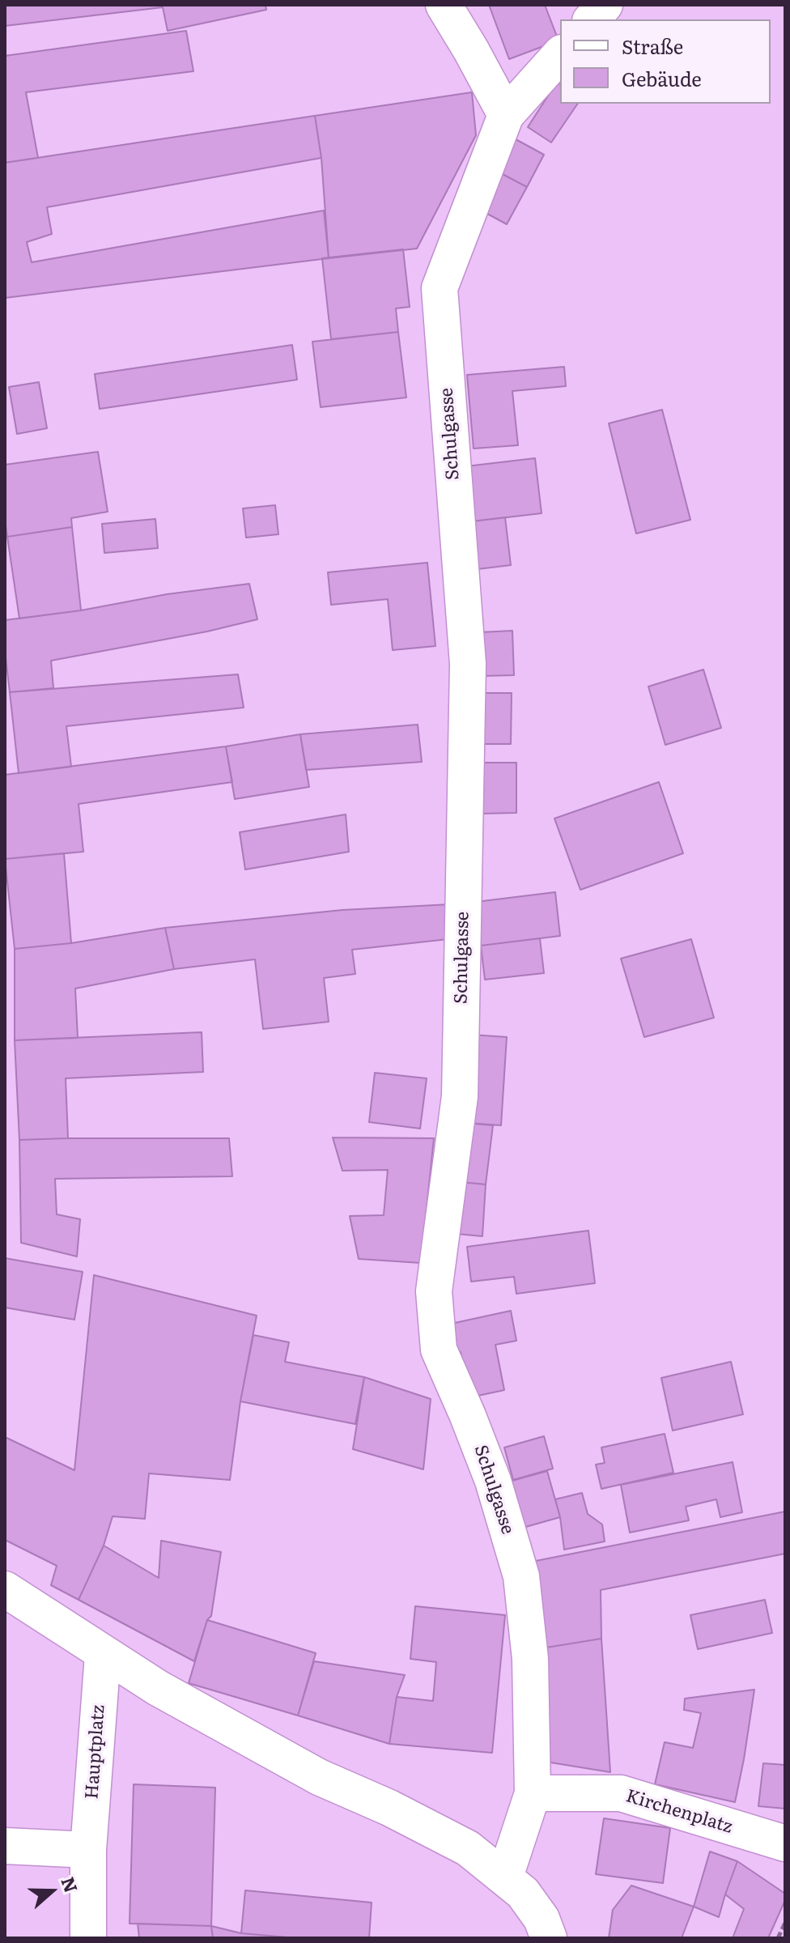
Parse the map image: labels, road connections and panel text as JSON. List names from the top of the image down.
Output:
{
  "streets": {
    "street": ["Schulgasse", "Hauptplatz", "Kirchenplatz"]
  },
  "crossings": [
    ["Schulgasse", "Kirchenplatz"]
  ],
  "legend": ["Straße", "Gebäude"],
  "north": "right"
}
